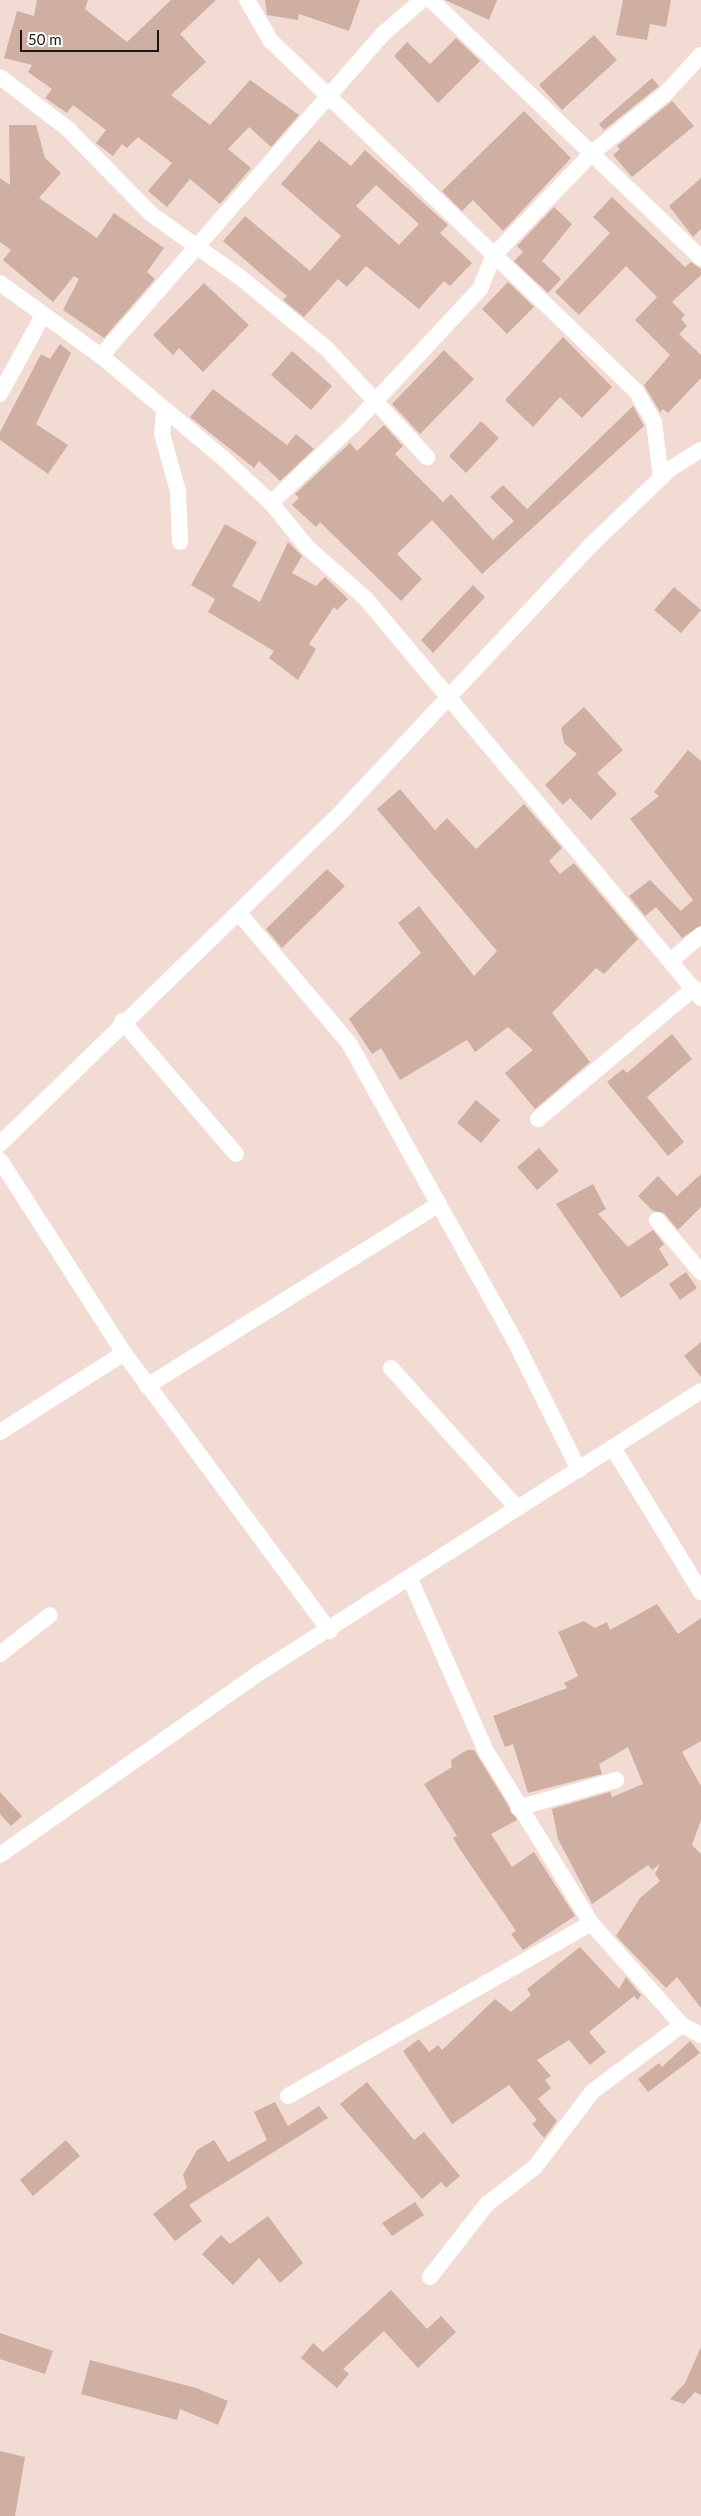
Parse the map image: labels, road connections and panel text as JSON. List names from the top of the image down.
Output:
{
  "scale_bar": "50 m"
}
